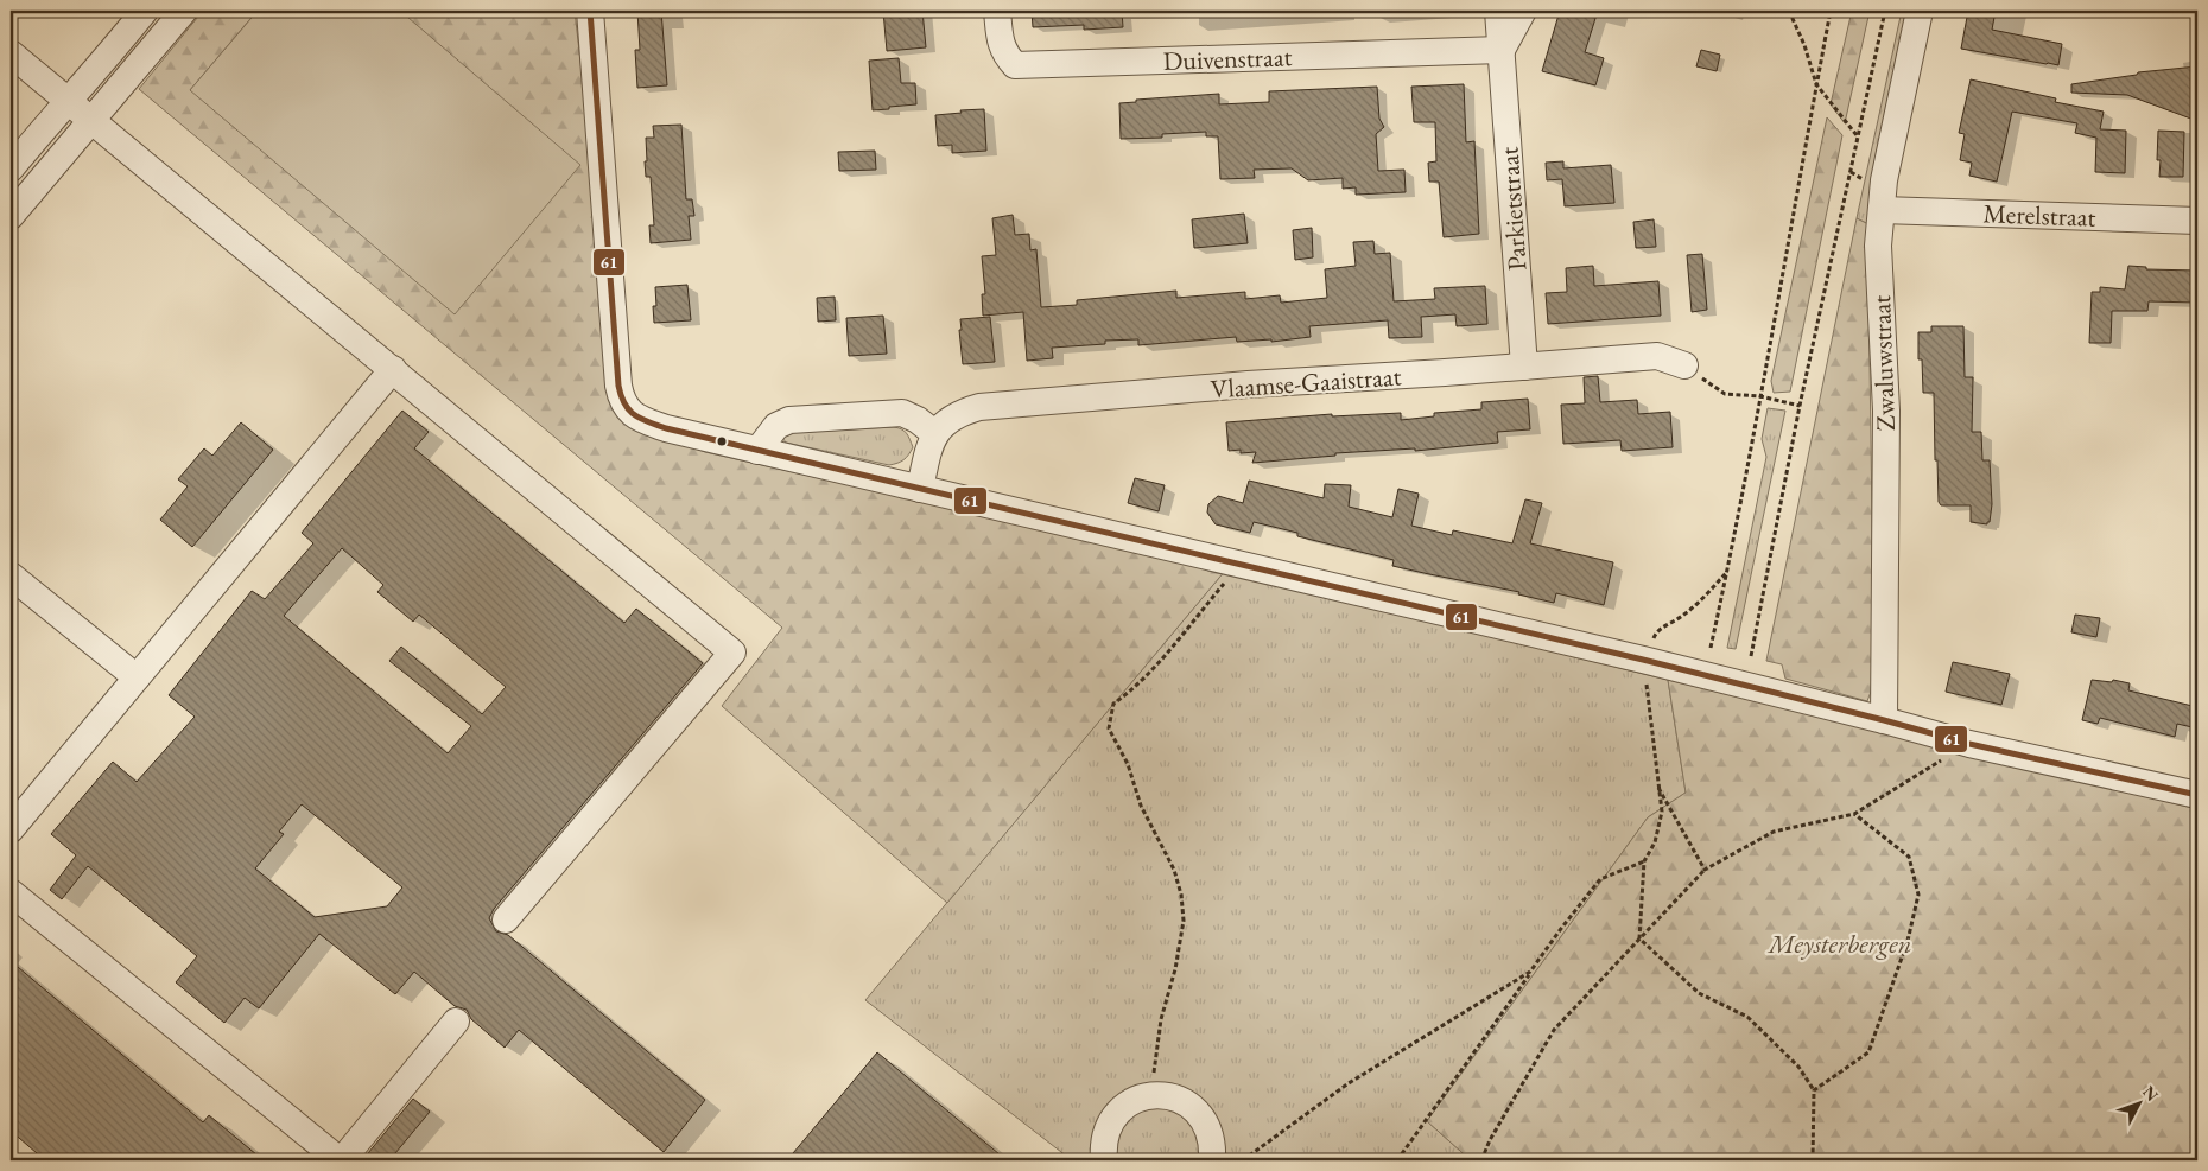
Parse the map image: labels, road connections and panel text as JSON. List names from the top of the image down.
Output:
{
  "streets": {
    "street": [
      "Duivenstraat",
      "Parkietstraat",
      "Merelstraat",
      "Zwaluwstraat",
      "Vlaamse-Gaaistraat"
    ]
  },
  "crossings": [
    ["Duivenstraat", "Parkietstraat"],
    ["Parkietstraat", "Vlaamse-Gaaistraat"],
    ["Merelstraat", "Zwaluwstraat"]
  ],
  "parks": ["Meysterbergen"],
  "lines": ["transit line 61"],
  "north": "top right"
}
